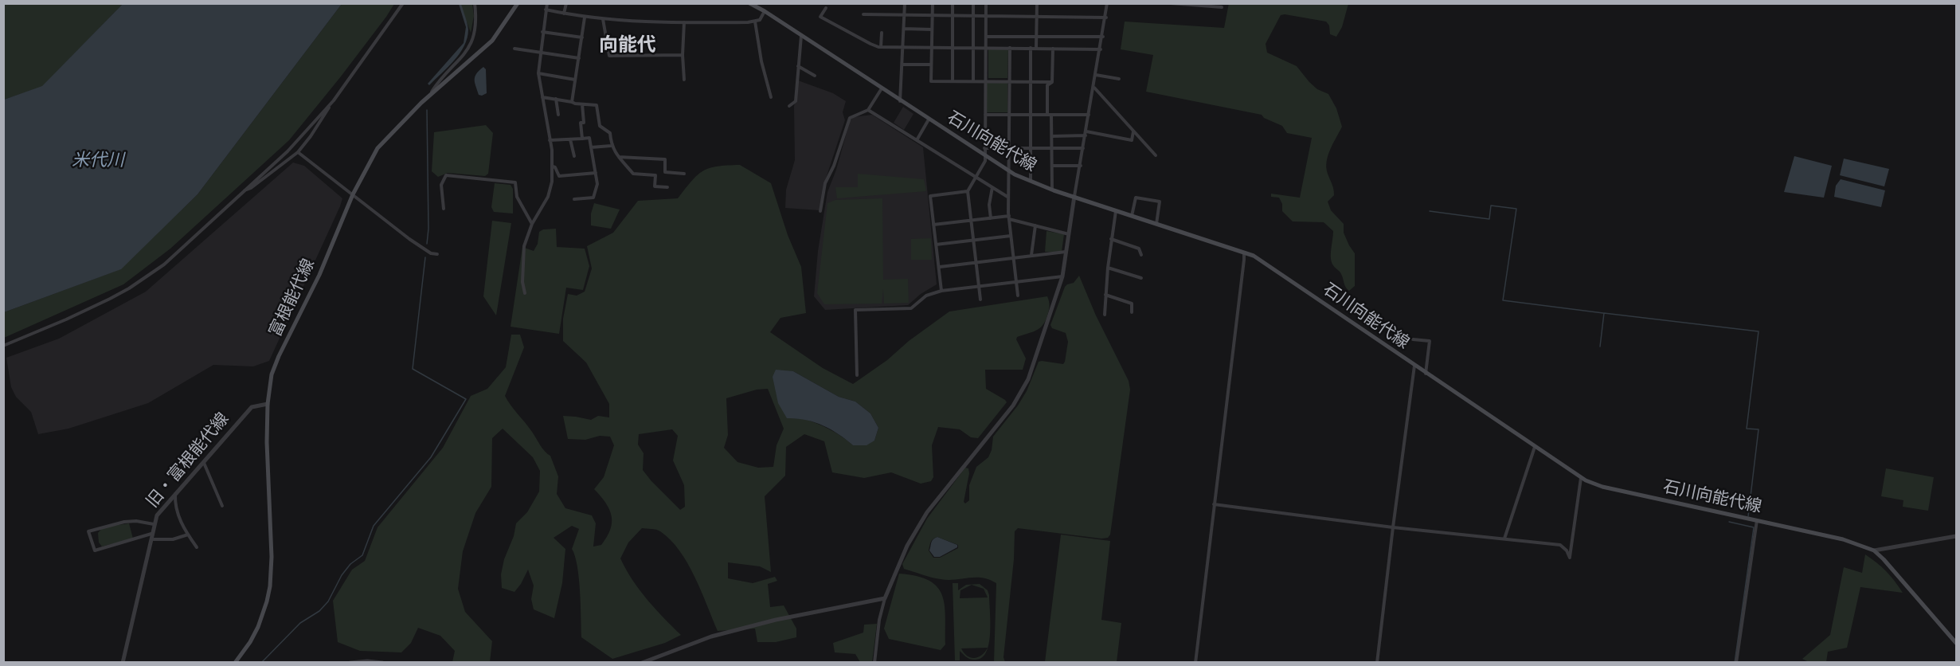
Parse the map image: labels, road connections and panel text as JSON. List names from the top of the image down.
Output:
{
  "streets": {
    "main road": ["石川向能代線", "富根能代線"],
    "street": ["旧・富根能代線"]
  },
  "crossings": [
    ["富根能代線", "旧・富根能代線"]
  ],
  "districts": ["向能代"],
  "water": ["米代川"]
}
